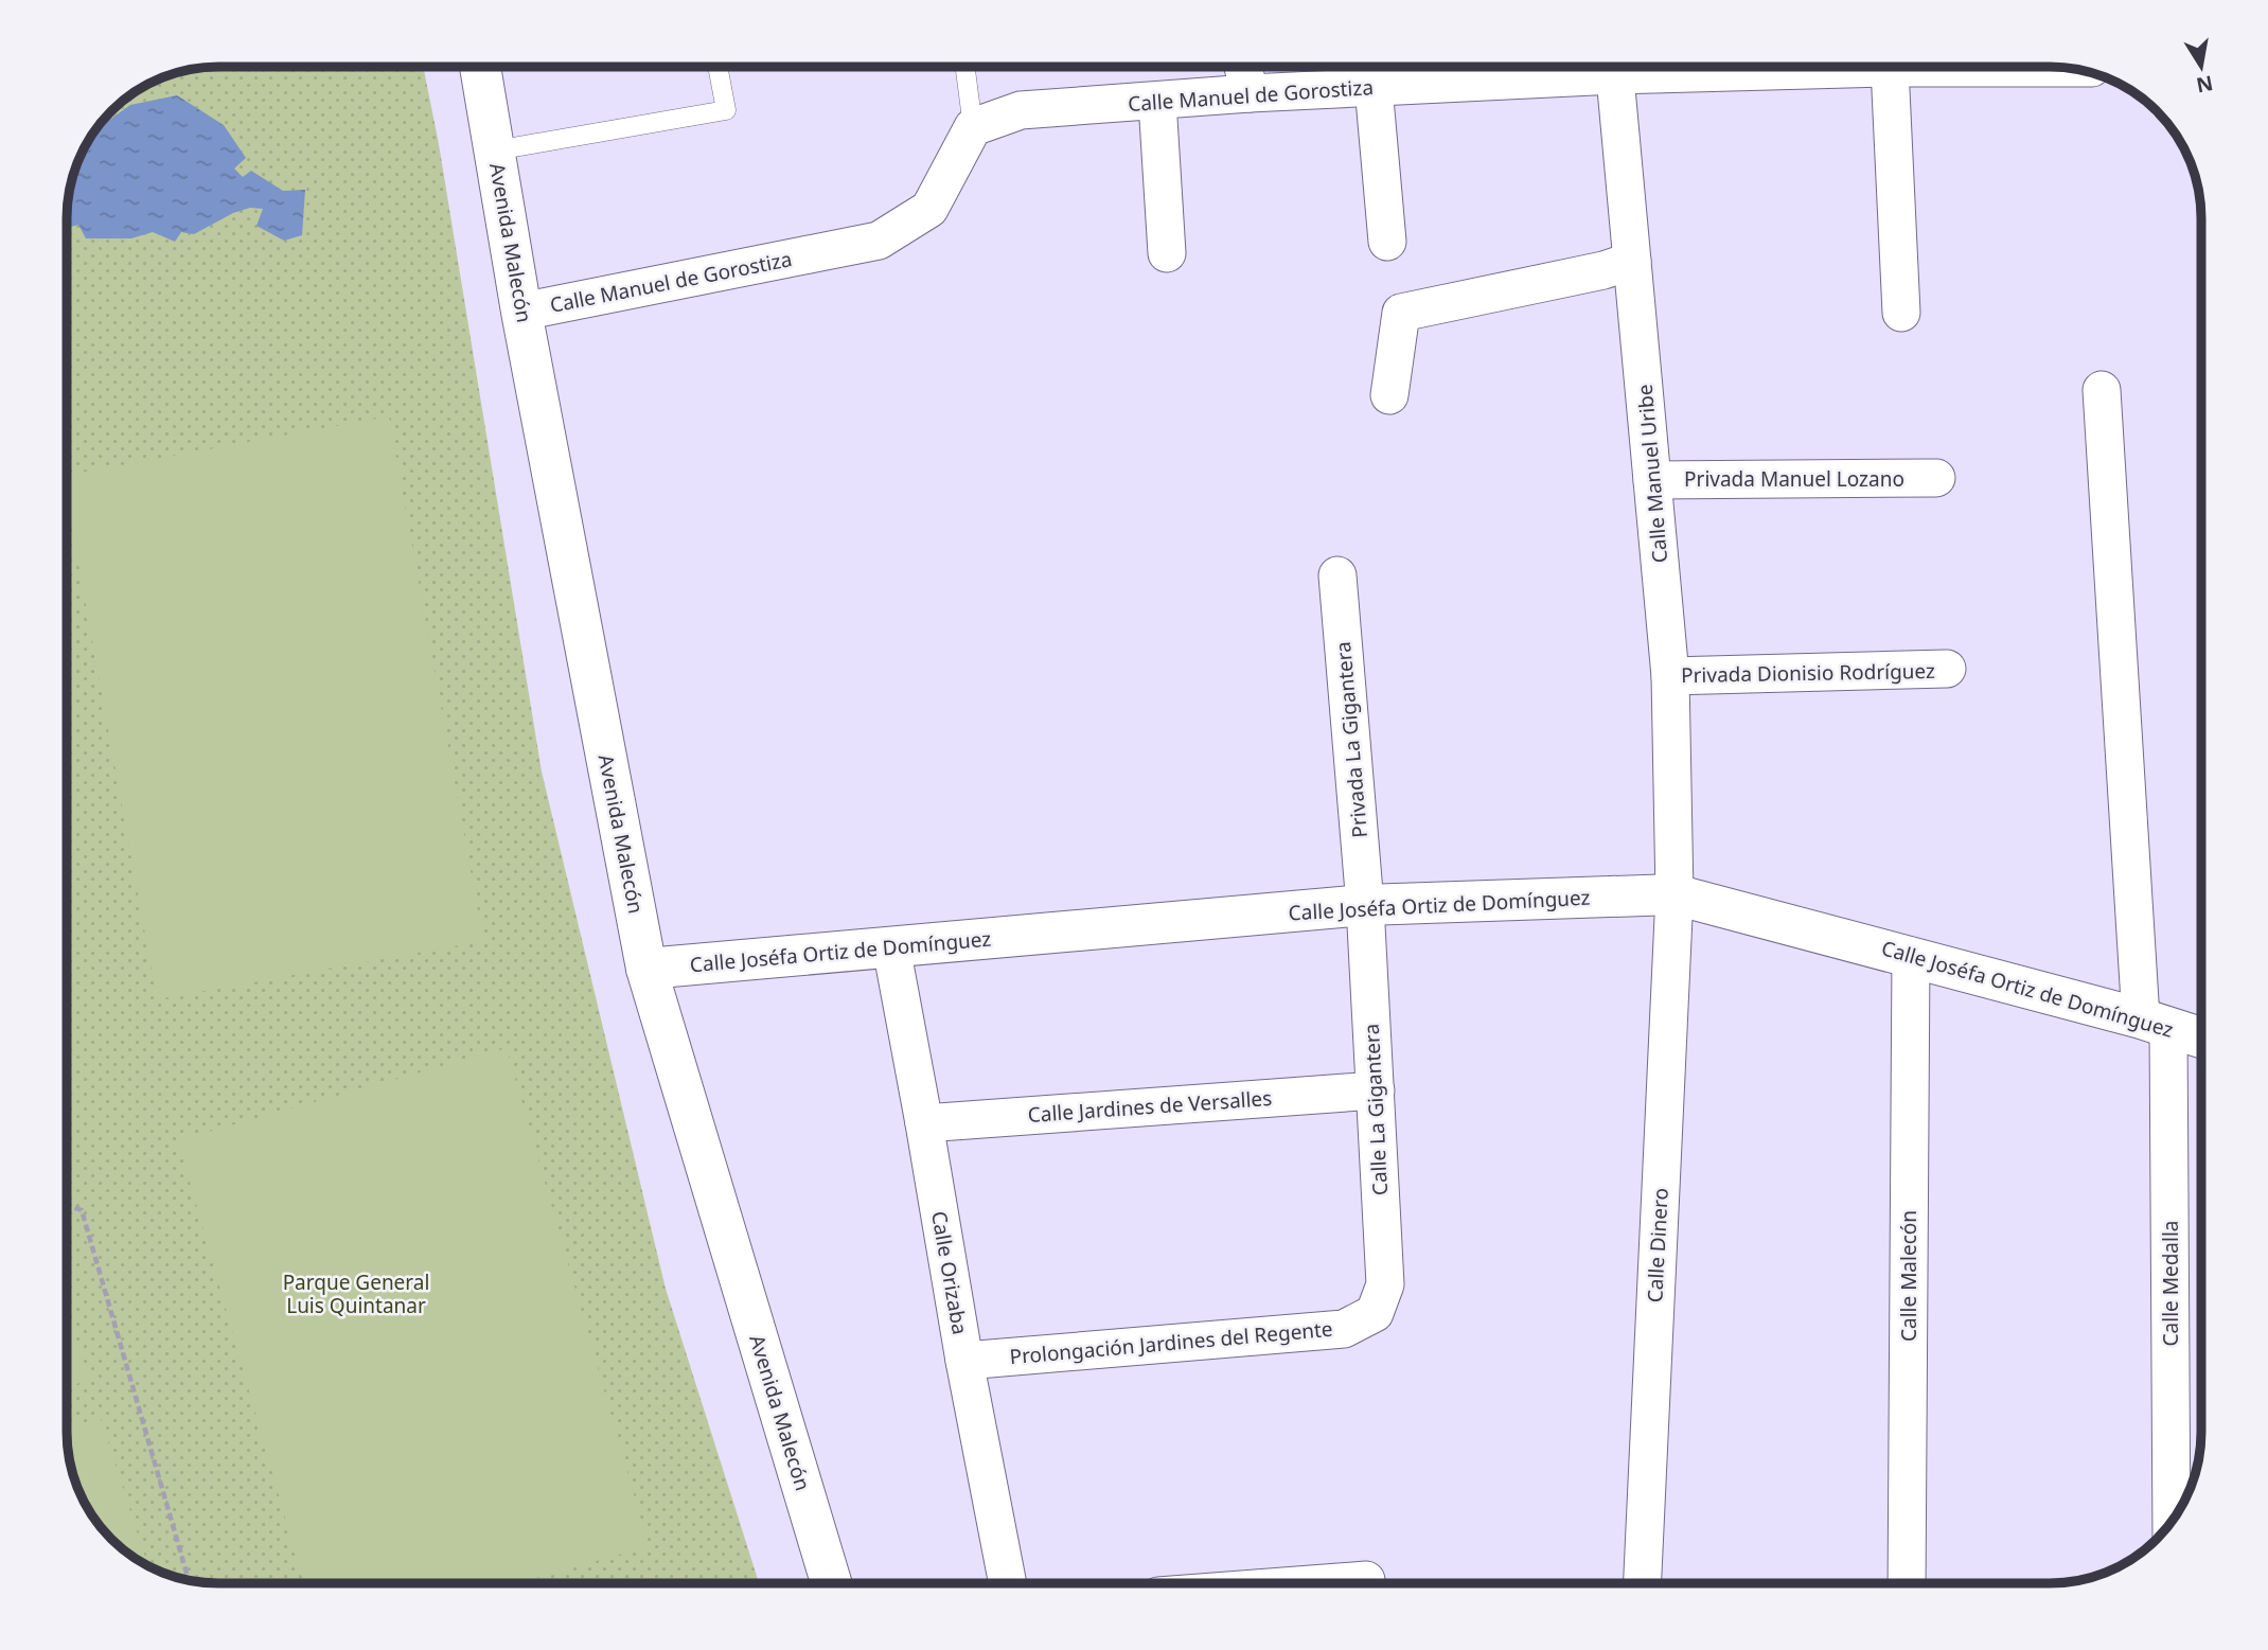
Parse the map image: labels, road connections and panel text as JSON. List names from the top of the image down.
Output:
{
  "streets": {
    "main road": ["Avenida Malecón", "Calle Joséfa Ortiz de Domínguez"],
    "street": [
      "Calle Manuel de Gorostiza",
      "Calle Manuel Uribe",
      "Privada Manuel Lozano",
      "Privada Dionisio Rodríguez",
      "Privada La Gigantera",
      "Calle Jardines de Versalles",
      "Calle La Gigantera",
      "Calle Dinero",
      "Calle Orizaba",
      "Calle Malecón",
      "Calle Medalla",
      "Prolongación Jardines del Regente"
    ]
  },
  "crossings": [
    ["Calle Manuel de Gorostiza", "Avenida Malecón"],
    ["Avenida Malecón", "Calle Joséfa Ortiz de Domínguez"],
    ["Calle Manuel Uribe", "Privada Manuel Lozano"],
    ["Calle Manuel Uribe", "Privada Dionisio Rodríguez"],
    ["Calle Manuel Uribe", "Calle Joséfa Ortiz de Domínguez"],
    ["Calle Manuel Uribe", "Calle Dinero"],
    ["Privada La Gigantera", "Calle Joséfa Ortiz de Domínguez"],
    ["Privada La Gigantera", "Calle La Gigantera"],
    ["Calle Joséfa Ortiz de Domínguez", "Calle La Gigantera"],
    ["Calle Joséfa Ortiz de Domínguez", "Calle Dinero"],
    ["Calle Joséfa Ortiz de Domínguez", "Calle Orizaba"],
    ["Calle Joséfa Ortiz de Domínguez", "Calle Malecón"],
    ["Calle Joséfa Ortiz de Domínguez", "Calle Medalla"],
    ["Calle Jardines de Versalles", "Calle La Gigantera"],
    ["Calle Jardines de Versalles", "Calle Orizaba"],
    ["Calle La Gigantera", "Prolongación Jardines del Regente"],
    ["Calle Orizaba", "Prolongación Jardines del Regente"]
  ],
  "parks": ["Parque General Luis Quintanar"],
  "north": "bottom"
}
